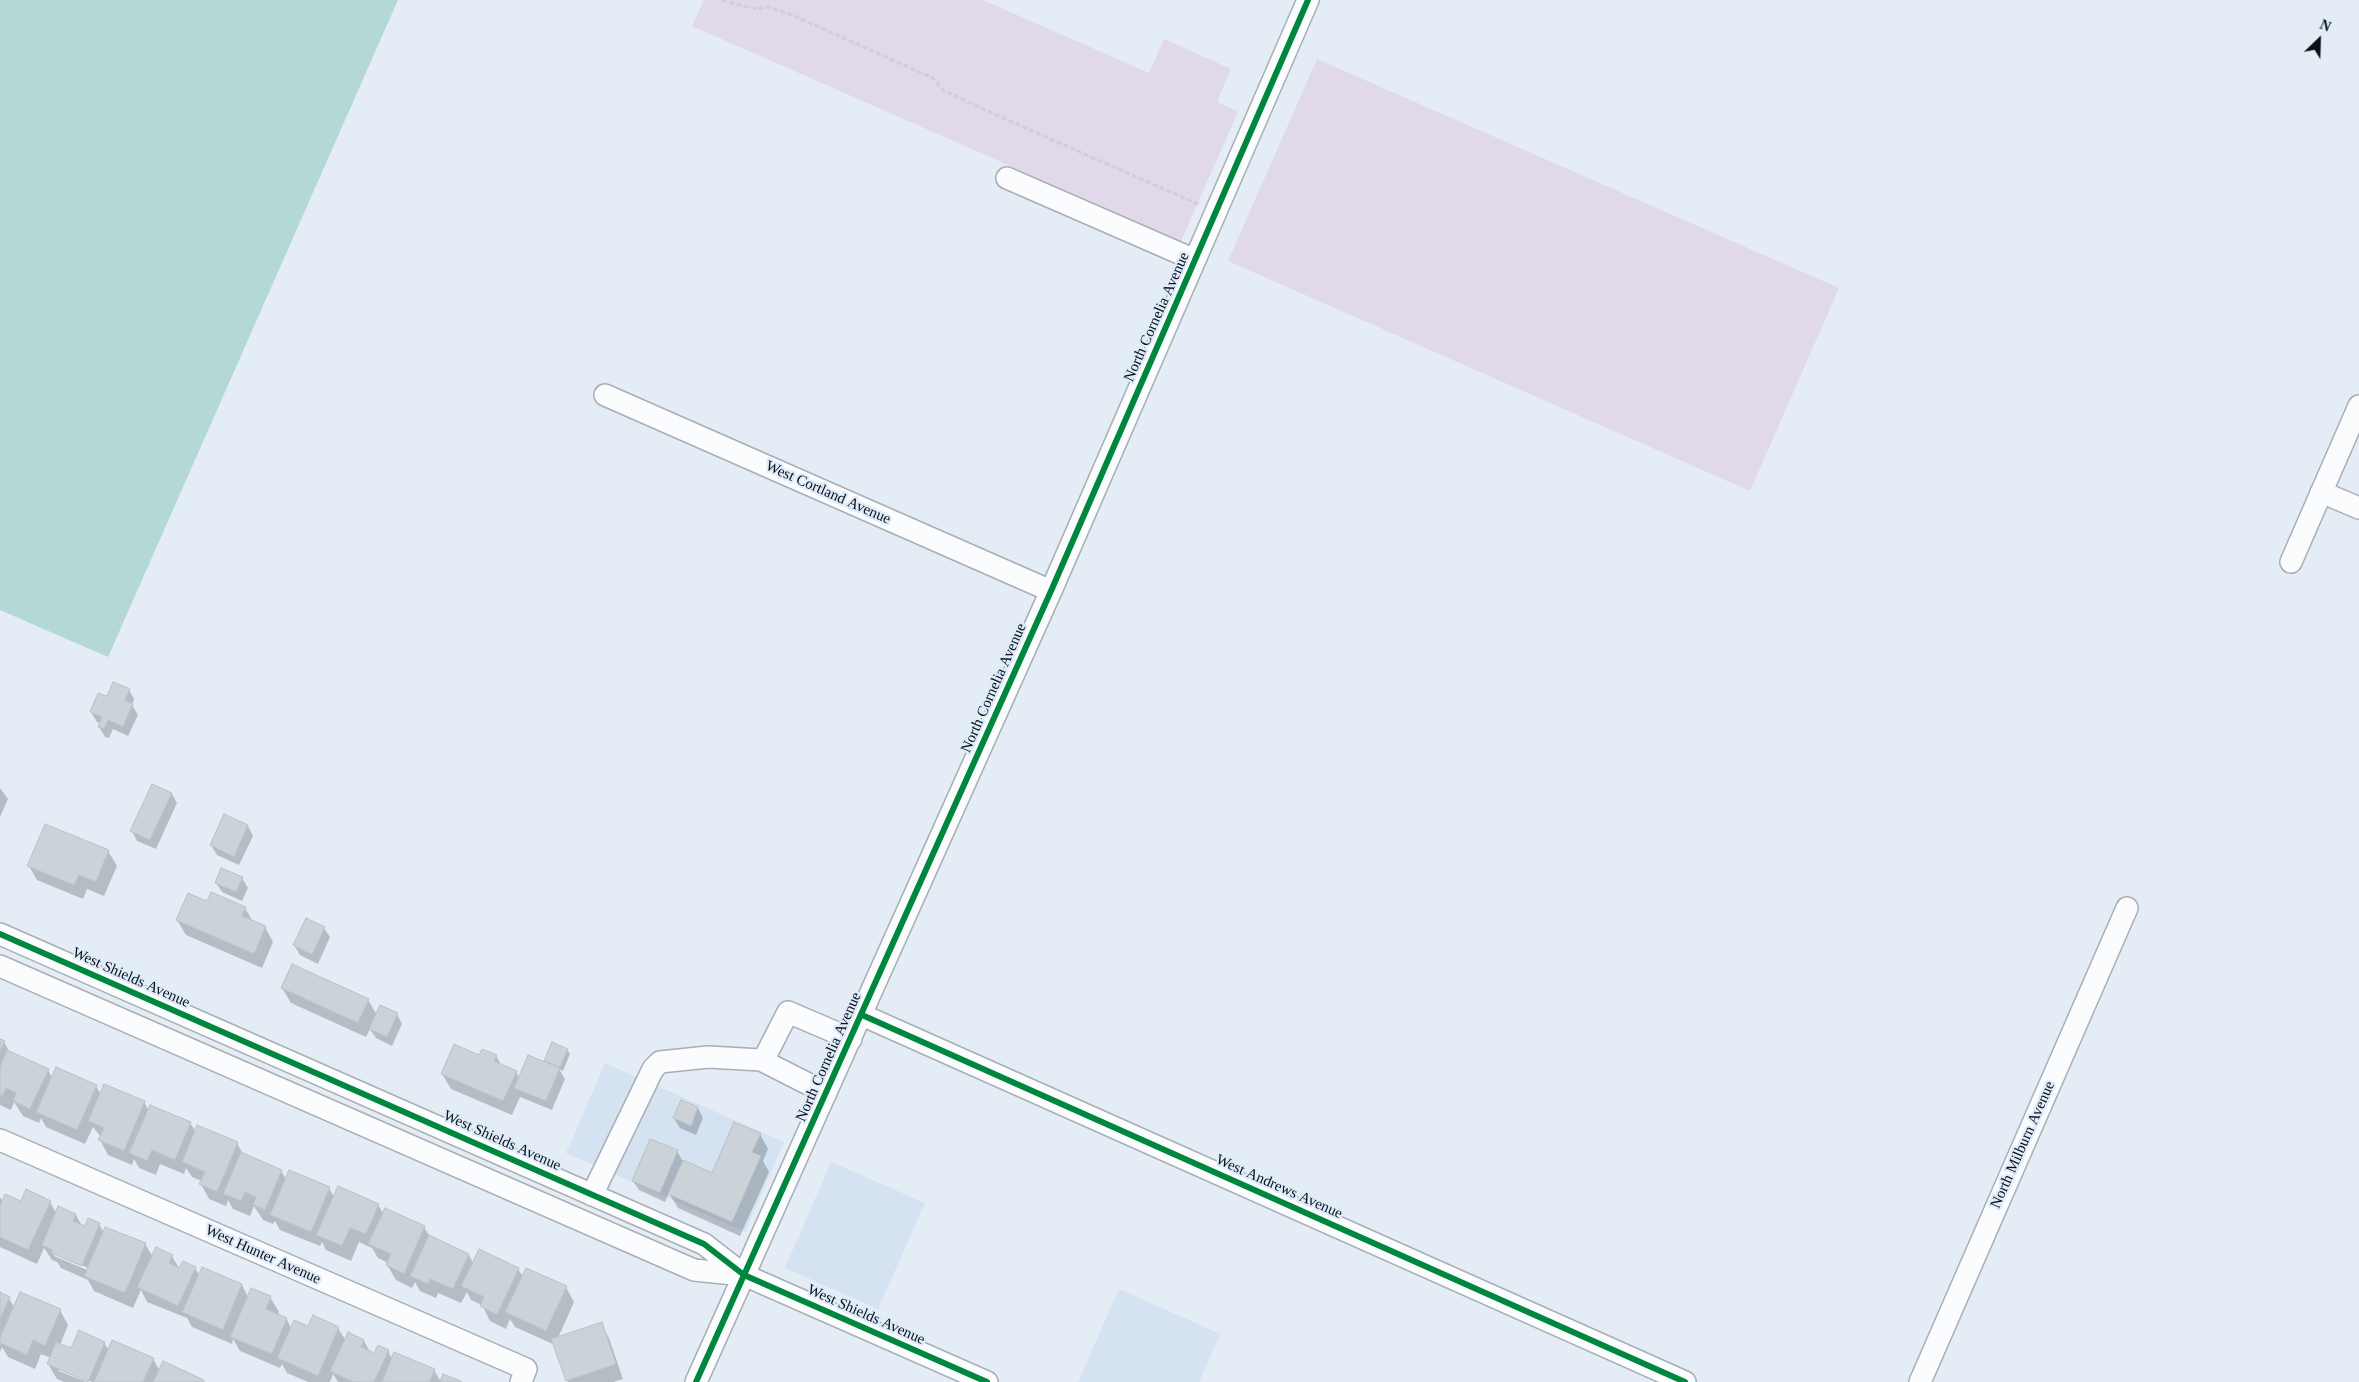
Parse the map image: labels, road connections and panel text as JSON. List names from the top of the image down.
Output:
{
  "streets": {
    "street": [
      "North Cornelia Avenue",
      "West Cortland Avenue",
      "West Shields Avenue",
      "North Milburn Avenue",
      "West Andrews Avenue",
      "West Hunter Avenue"
    ]
  },
  "crossings": [
    ["North Cornelia Avenue", "West Cortland Avenue"],
    ["North Cornelia Avenue", "West Shields Avenue"],
    ["North Cornelia Avenue", "West Andrews Avenue"]
  ],
  "north": "top right"
}
